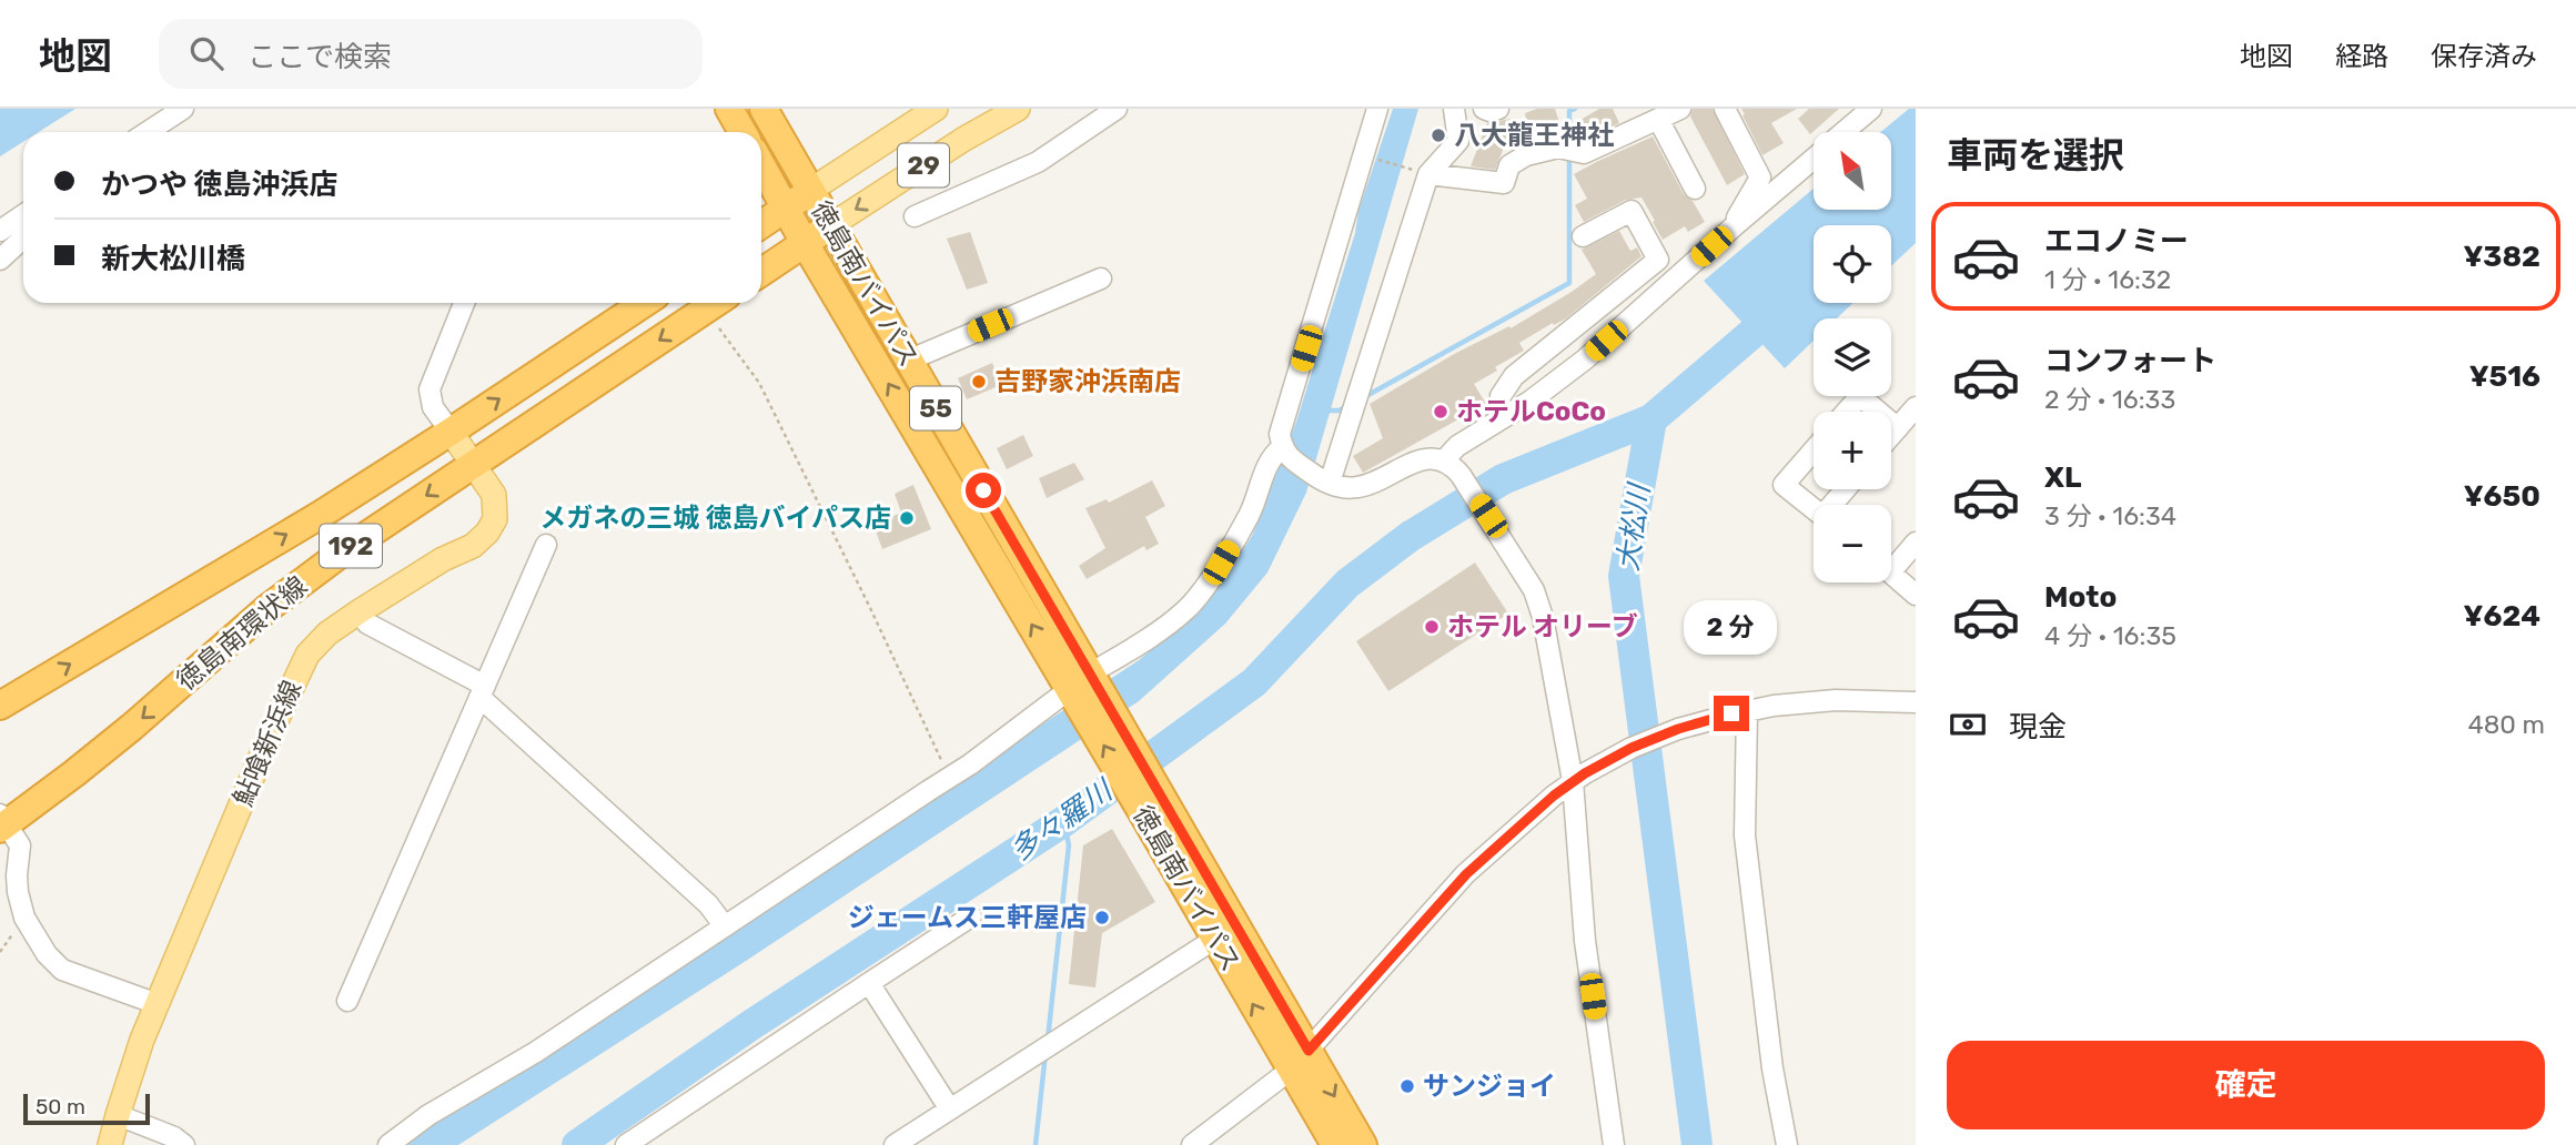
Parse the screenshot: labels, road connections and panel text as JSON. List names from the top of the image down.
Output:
{
  "streets": {
    "highway": [
      "徳島南バイパス",
      "55",
      "192",
      "徳島南環状線"
    ],
    "main road": ["29", "鮎喰新浜線"]
  },
  "crossings": [
    ["29", "徳島南バイパス"],
    ["徳島南環状線", "鮎喰新浜線"]
  ],
  "water": ["大松川", "多々羅川"],
  "places": [
    "八大龍王神社",
    "吉野家沖浜南店",
    "ホテルCoCo",
    "メガネの三城 徳島バイパス店",
    "ホテル オリーブ",
    "ジェームス三軒屋店",
    "サンジョイ"
  ],
  "scale_bar": "50 m",
  "north": "top left",
  "page": {
    "header": "地図",
    "search": "ここで検索",
    "nav": ["地図", "経路", "保存済み"],
    "heading": "車両を選択",
    "map_buttons": ["+", "−"],
    "banner": ["かつや 徳島沖浜店", "新大松川橋"],
    "list": [
      {
        "name": "エコノミー",
        "note": "1 分 · 16:32",
        "value": "¥382"
      },
      {
        "name": "コンフォート",
        "note": "2 分 · 16:33",
        "value": "¥516"
      },
      {
        "name": "XL",
        "note": "3 分 · 16:34",
        "value": "¥650"
      },
      {
        "name": "Moto",
        "note": "4 分 · 16:35",
        "value": "¥624"
      }
    ],
    "bubble": "2 分",
    "pay": ["現金", "480 m"],
    "buttons": "確定",
    "scale": "50 m"
  }
}
